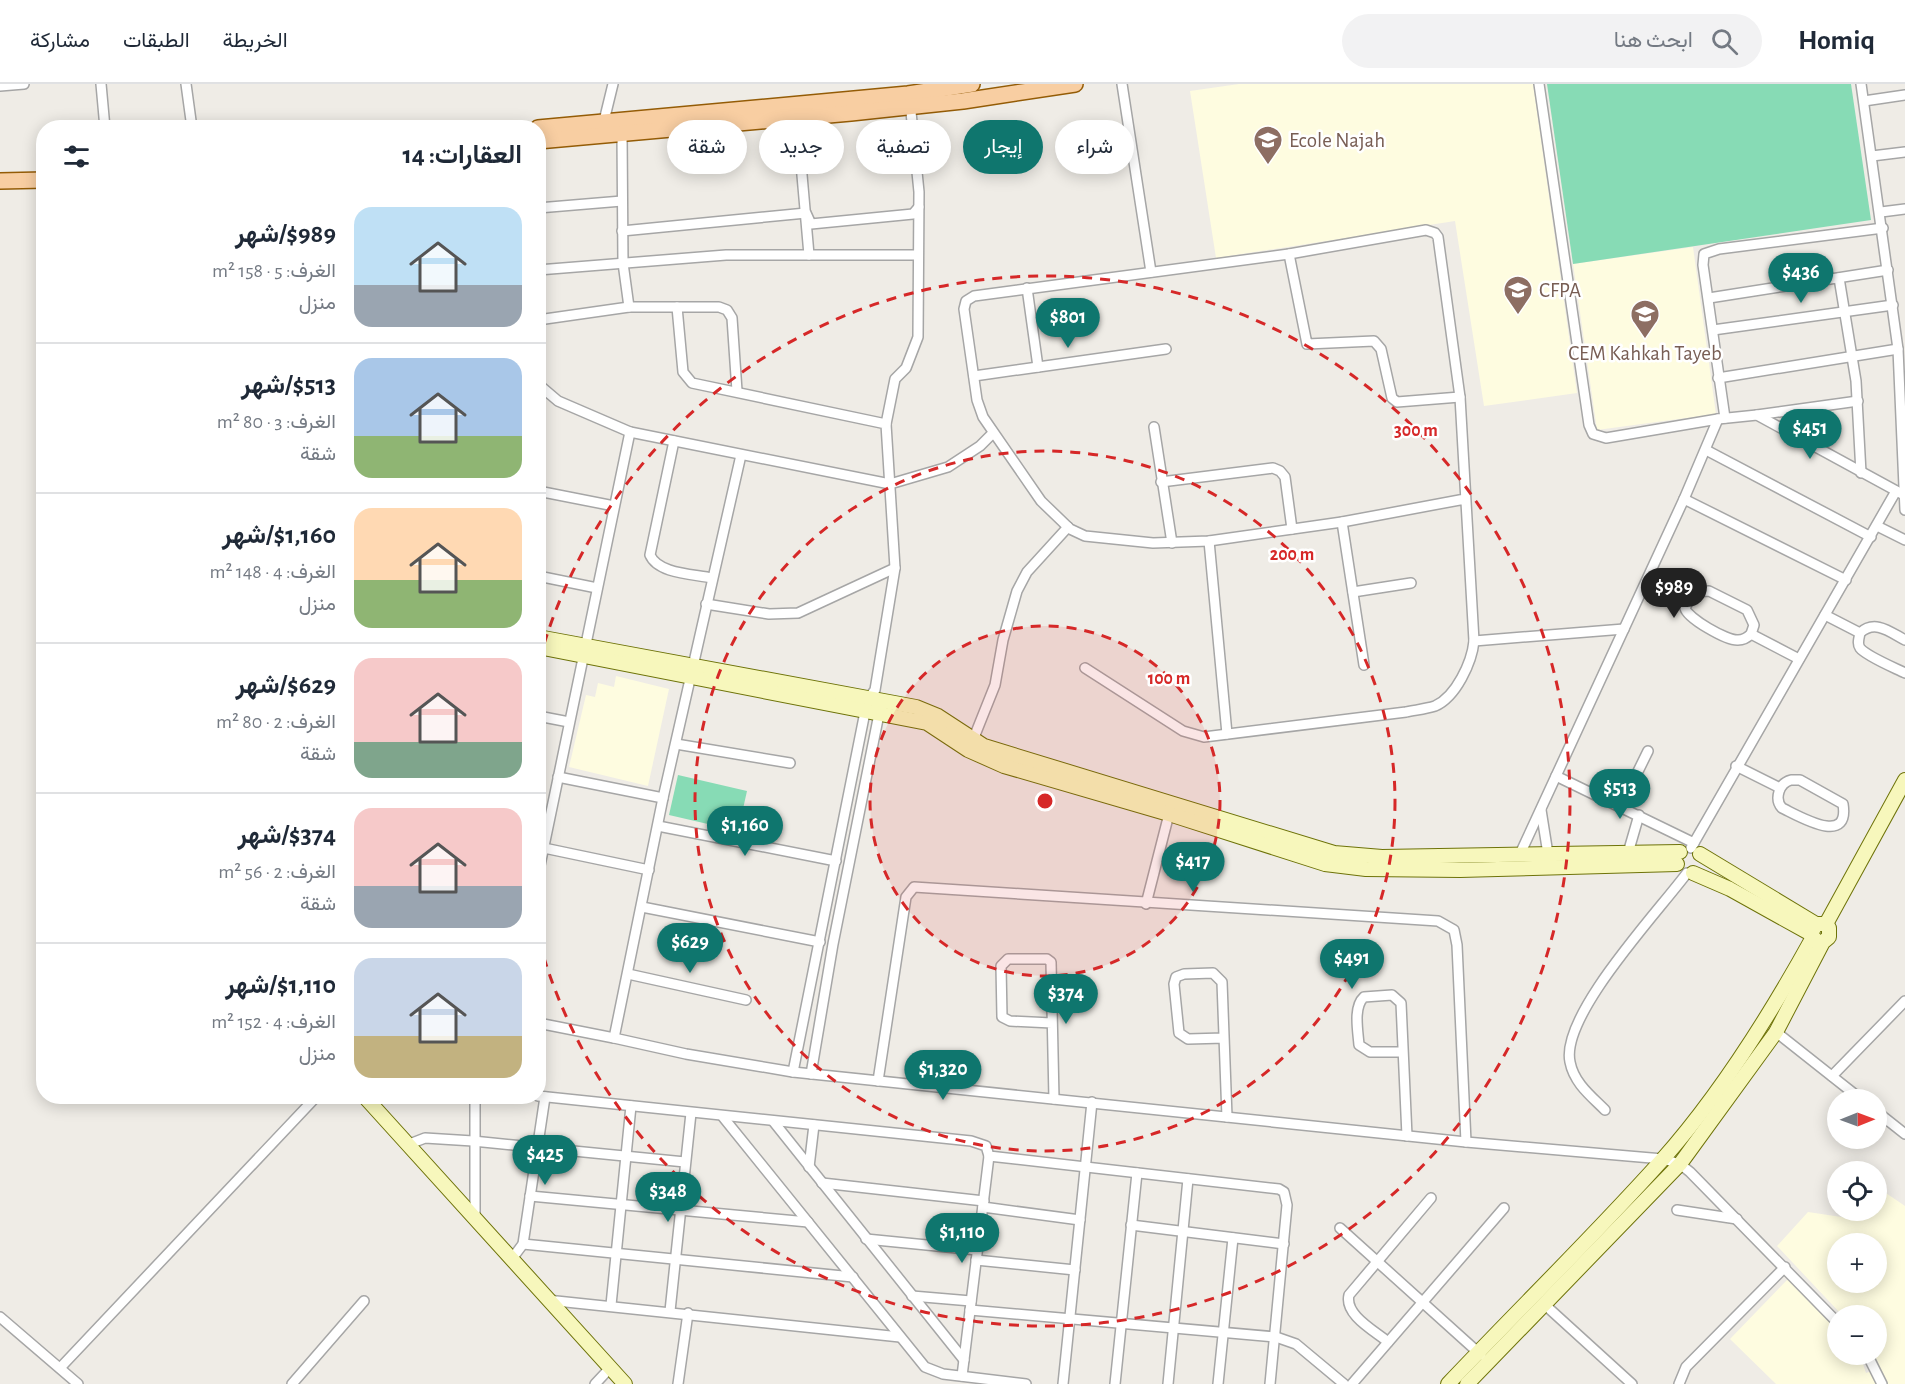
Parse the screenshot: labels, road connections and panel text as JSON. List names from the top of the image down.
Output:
{
  "places": {
    "school or university": ["Ecole Najah", "CFPA", "CEM Kahkah Tayeb"]
  },
  "north": "right",
  "page": {
    "header": "Homiq",
    "search": "ابحث هنا",
    "nav": ["الخريطة", "الطبقات", "مشاركة"],
    "chip": [
      "شراء",
      "إيجار",
      "تصفية",
      "جديد",
      "شقة"
    ],
    "heading": "العقارات: 14",
    "list": [
      {
        "name": "$989/شهر",
        "note": "الغرف: 5 · 158 m² · منزل"
      },
      {
        "name": "$513/شهر",
        "note": "الغرف: 3 · 80 m² · شقة"
      },
      {
        "name": "$1,160/شهر",
        "note": "الغرف: 4 · 148 m² · منزل"
      },
      {
        "name": "$629/شهر",
        "note": "الغرف: 2 · 80 m² · شقة"
      },
      {
        "name": "$374/شهر",
        "note": "الغرف: 2 · 56 m² · شقة"
      },
      {
        "name": "$1,110/شهر",
        "note": "الغرف: 4 · 152 m² · منزل"
      }
    ],
    "price": [
      "$436",
      "$801",
      "$451",
      "$989",
      "$513",
      "$1,160",
      "$417",
      "$629",
      "$491",
      "$374",
      "$1,320",
      "$425",
      "$348",
      "$1,110"
    ],
    "map_buttons": ["+", "−"]
  },
  "rings": ["300 m", "200 m", "100 m"]
}
